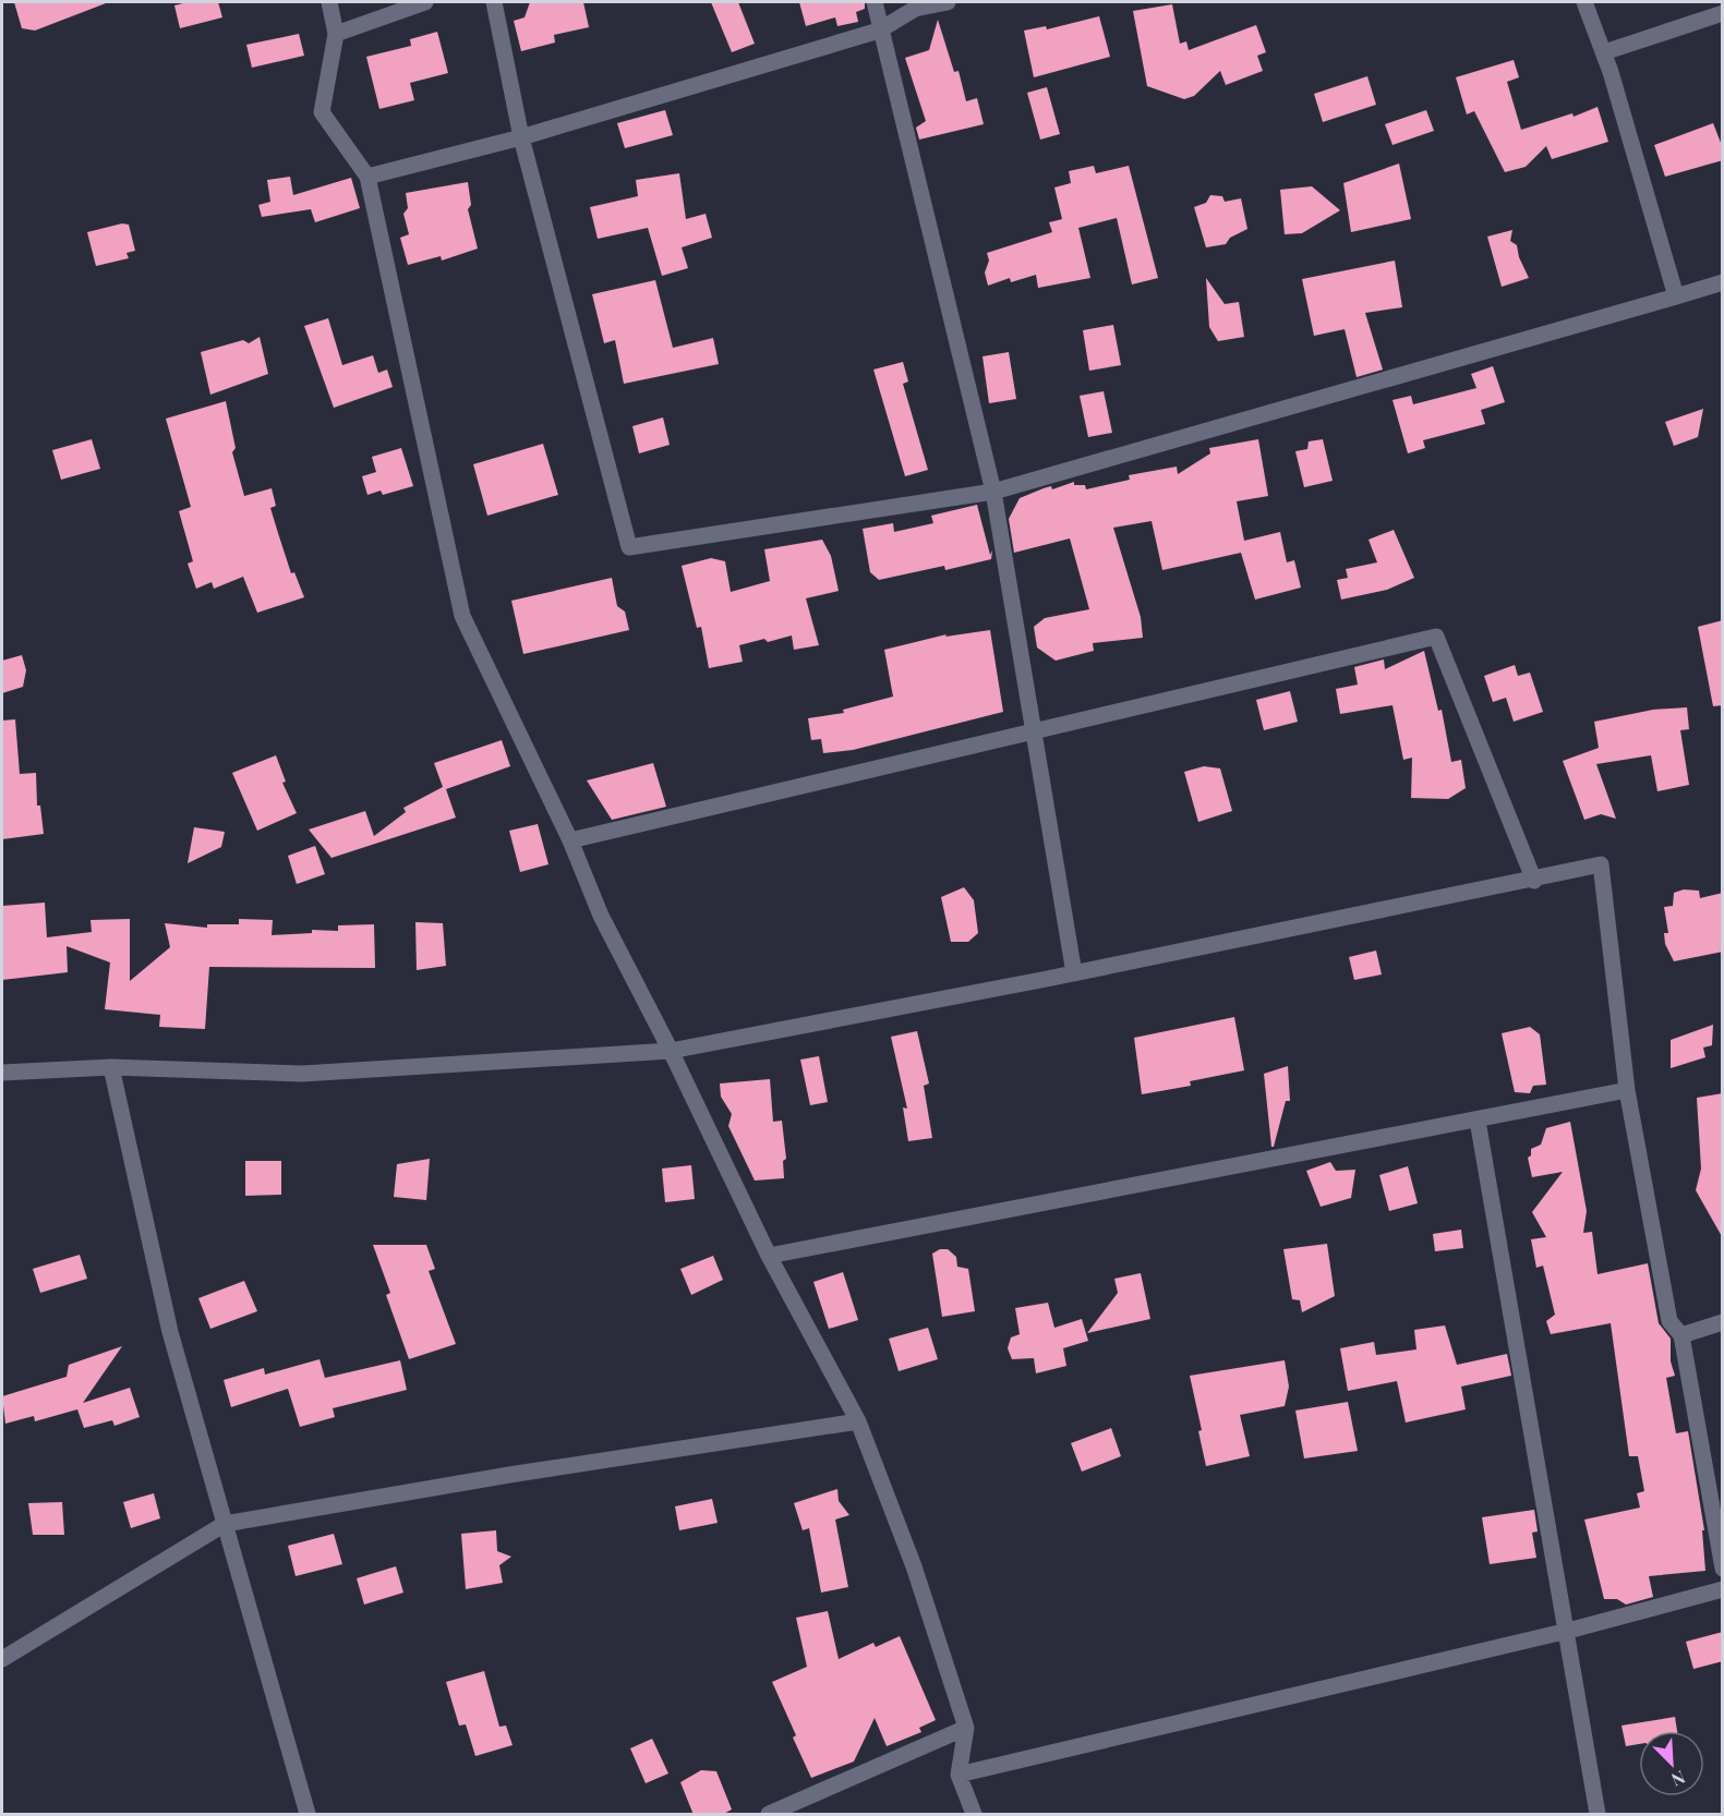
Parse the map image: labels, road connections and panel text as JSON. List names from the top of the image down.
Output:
{
  "north": "bottom right"
}
